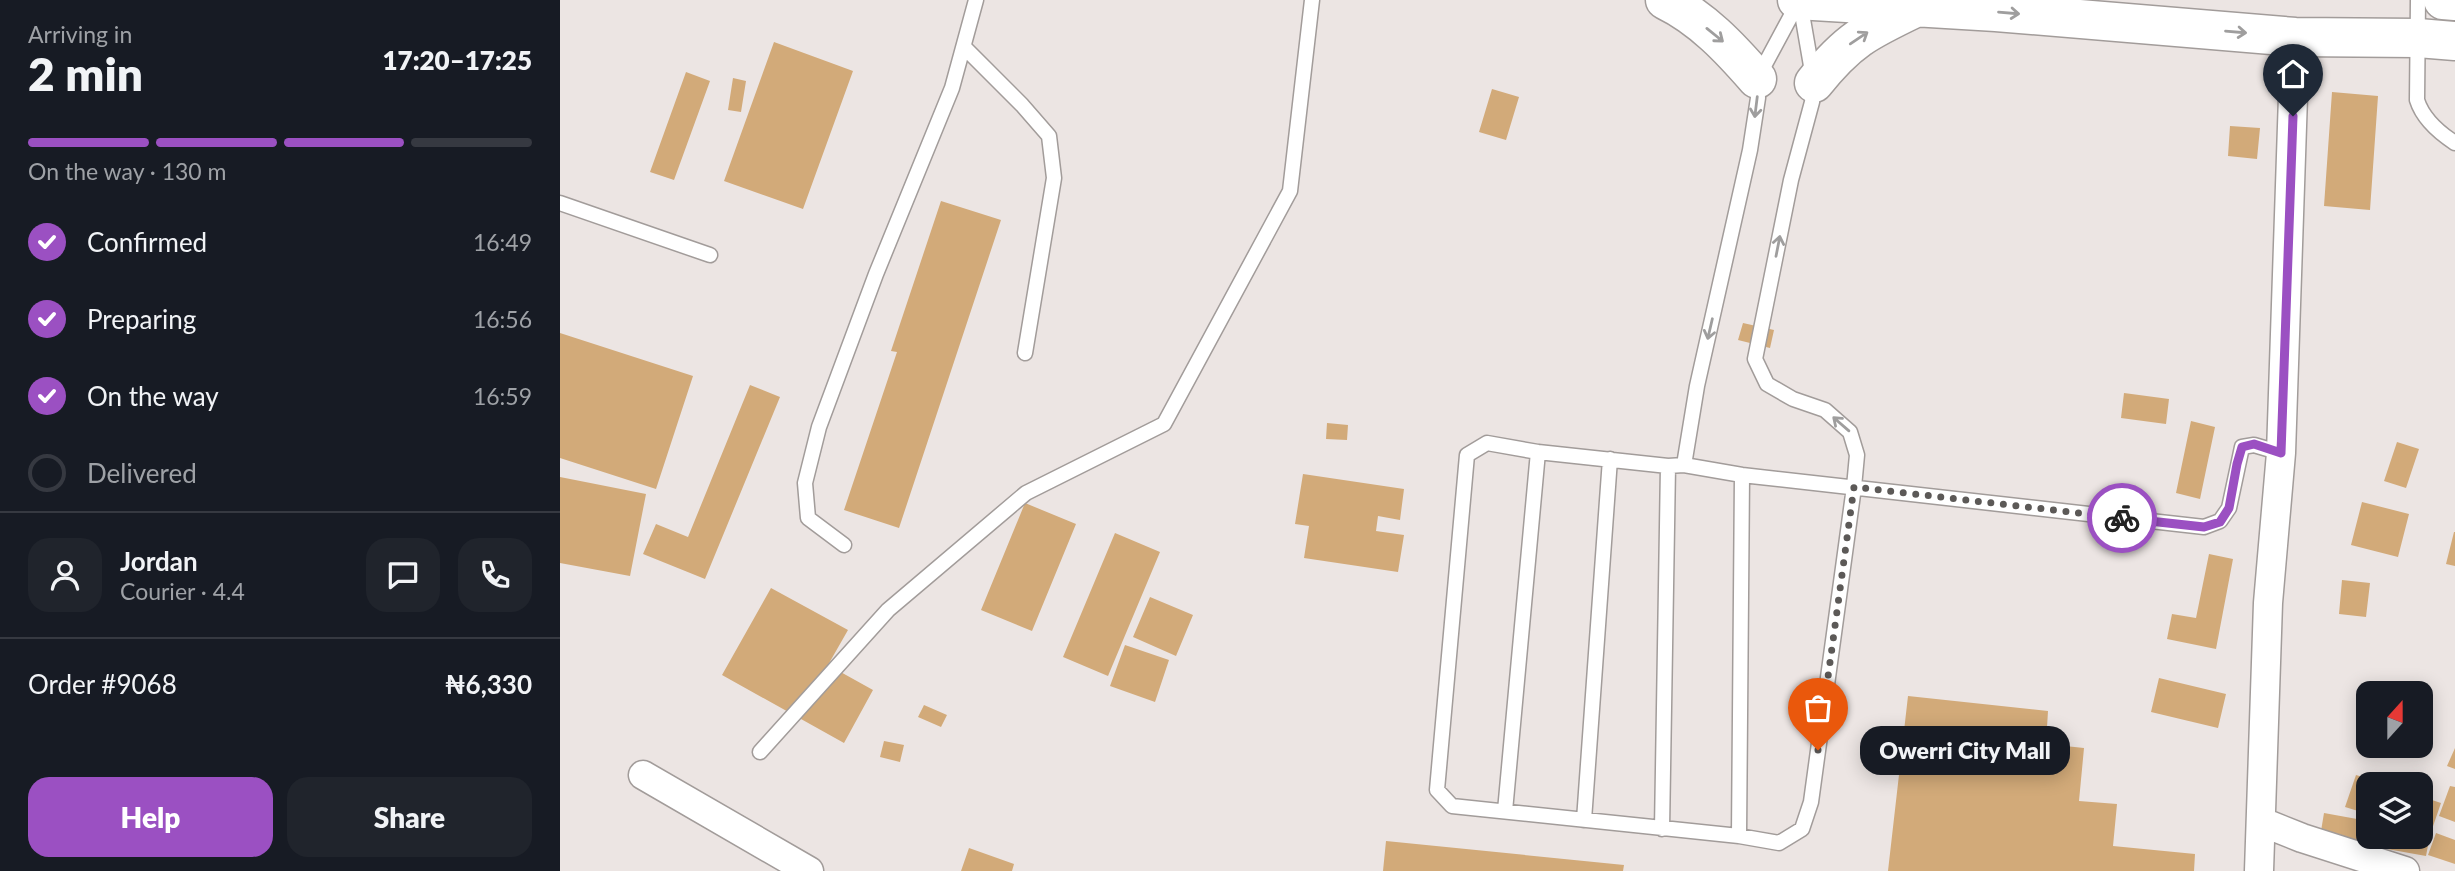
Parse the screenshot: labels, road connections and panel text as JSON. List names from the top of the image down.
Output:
{
  "places": ["Owerri City Mall"],
  "north": "top",
  "page": {
    "heading": ["2 min", "Arriving in", "17:20–17:25"],
    "panel": [
      "Jordan",
      "Courier · 4.4",
      "Order #9068",
      "₦6,330"
    ],
    "bar": "On the way · 130 m",
    "list": [
      ["Confirmed", "16:49"],
      ["Preparing", "16:56"],
      ["On the way", "16:59"],
      "Delivered"
    ],
    "bubble": "Owerri City Mall",
    "buttons": ["Help", "Share"]
  }
}
